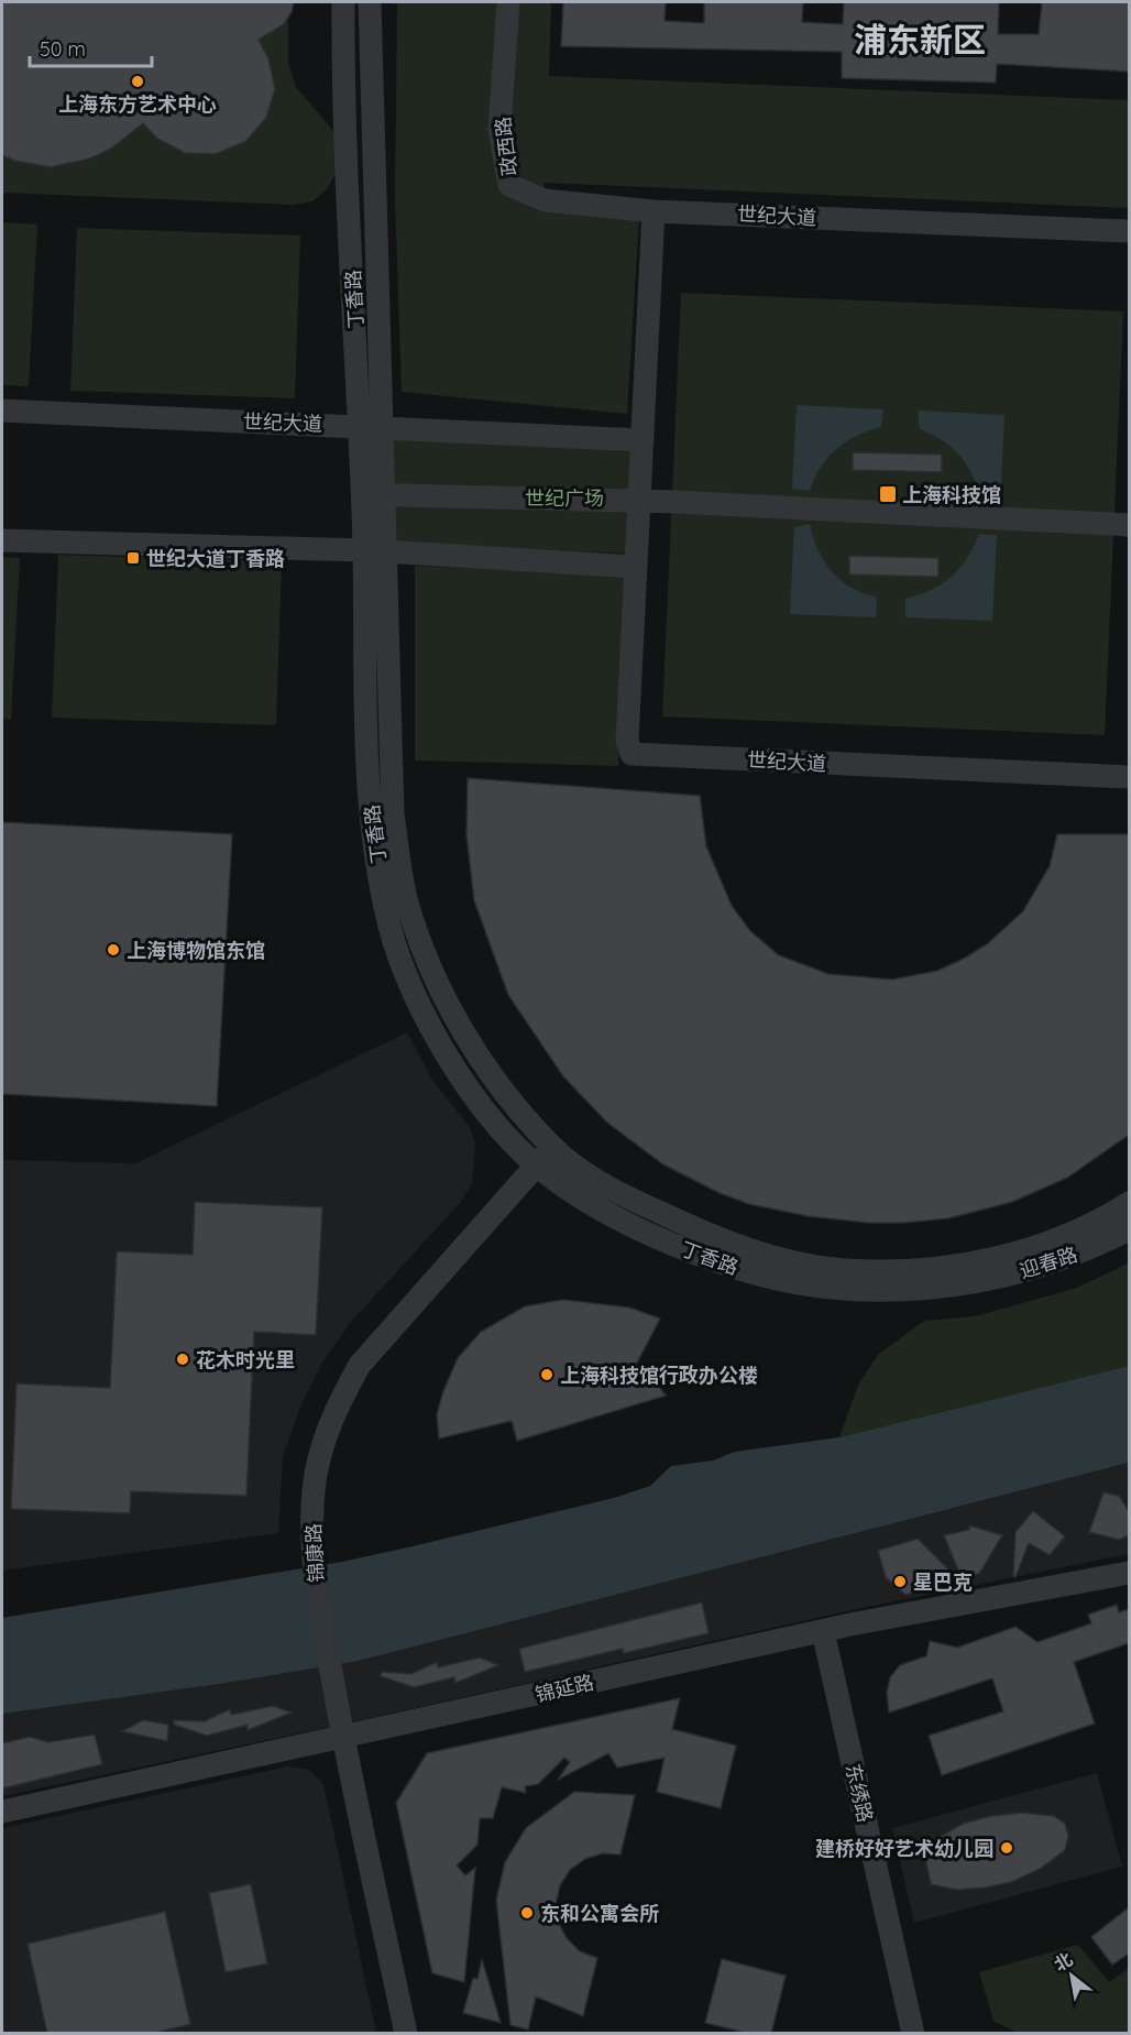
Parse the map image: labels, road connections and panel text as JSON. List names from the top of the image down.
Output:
{
  "streets": {
    "street": [
      "政西路",
      "世纪大道",
      "丁香路",
      "迎春路",
      "锦康路",
      "锦延路",
      "东绣路"
    ]
  },
  "crossings": [
    ["政西路", "世纪大道"],
    ["世纪大道", "丁香路"],
    ["丁香路", "迎春路"],
    ["丁香路", "锦康路"],
    ["锦康路", "锦延路"],
    ["锦延路", "东绣路"]
  ],
  "districts": ["浦东新区"],
  "parks": ["世纪广场"],
  "places": {
    "other": [
      "上海东方艺术中心",
      "上海博物馆东馆",
      "花木时光里",
      "上海科技馆行政办公楼",
      "星巴克",
      "建桥好好艺术幼儿园",
      "东和公寓会所"
    ],
    "transit": ["上海科技馆", "世纪大道丁香路"]
  },
  "scale_bar": "50 m",
  "north": "top left"
}
